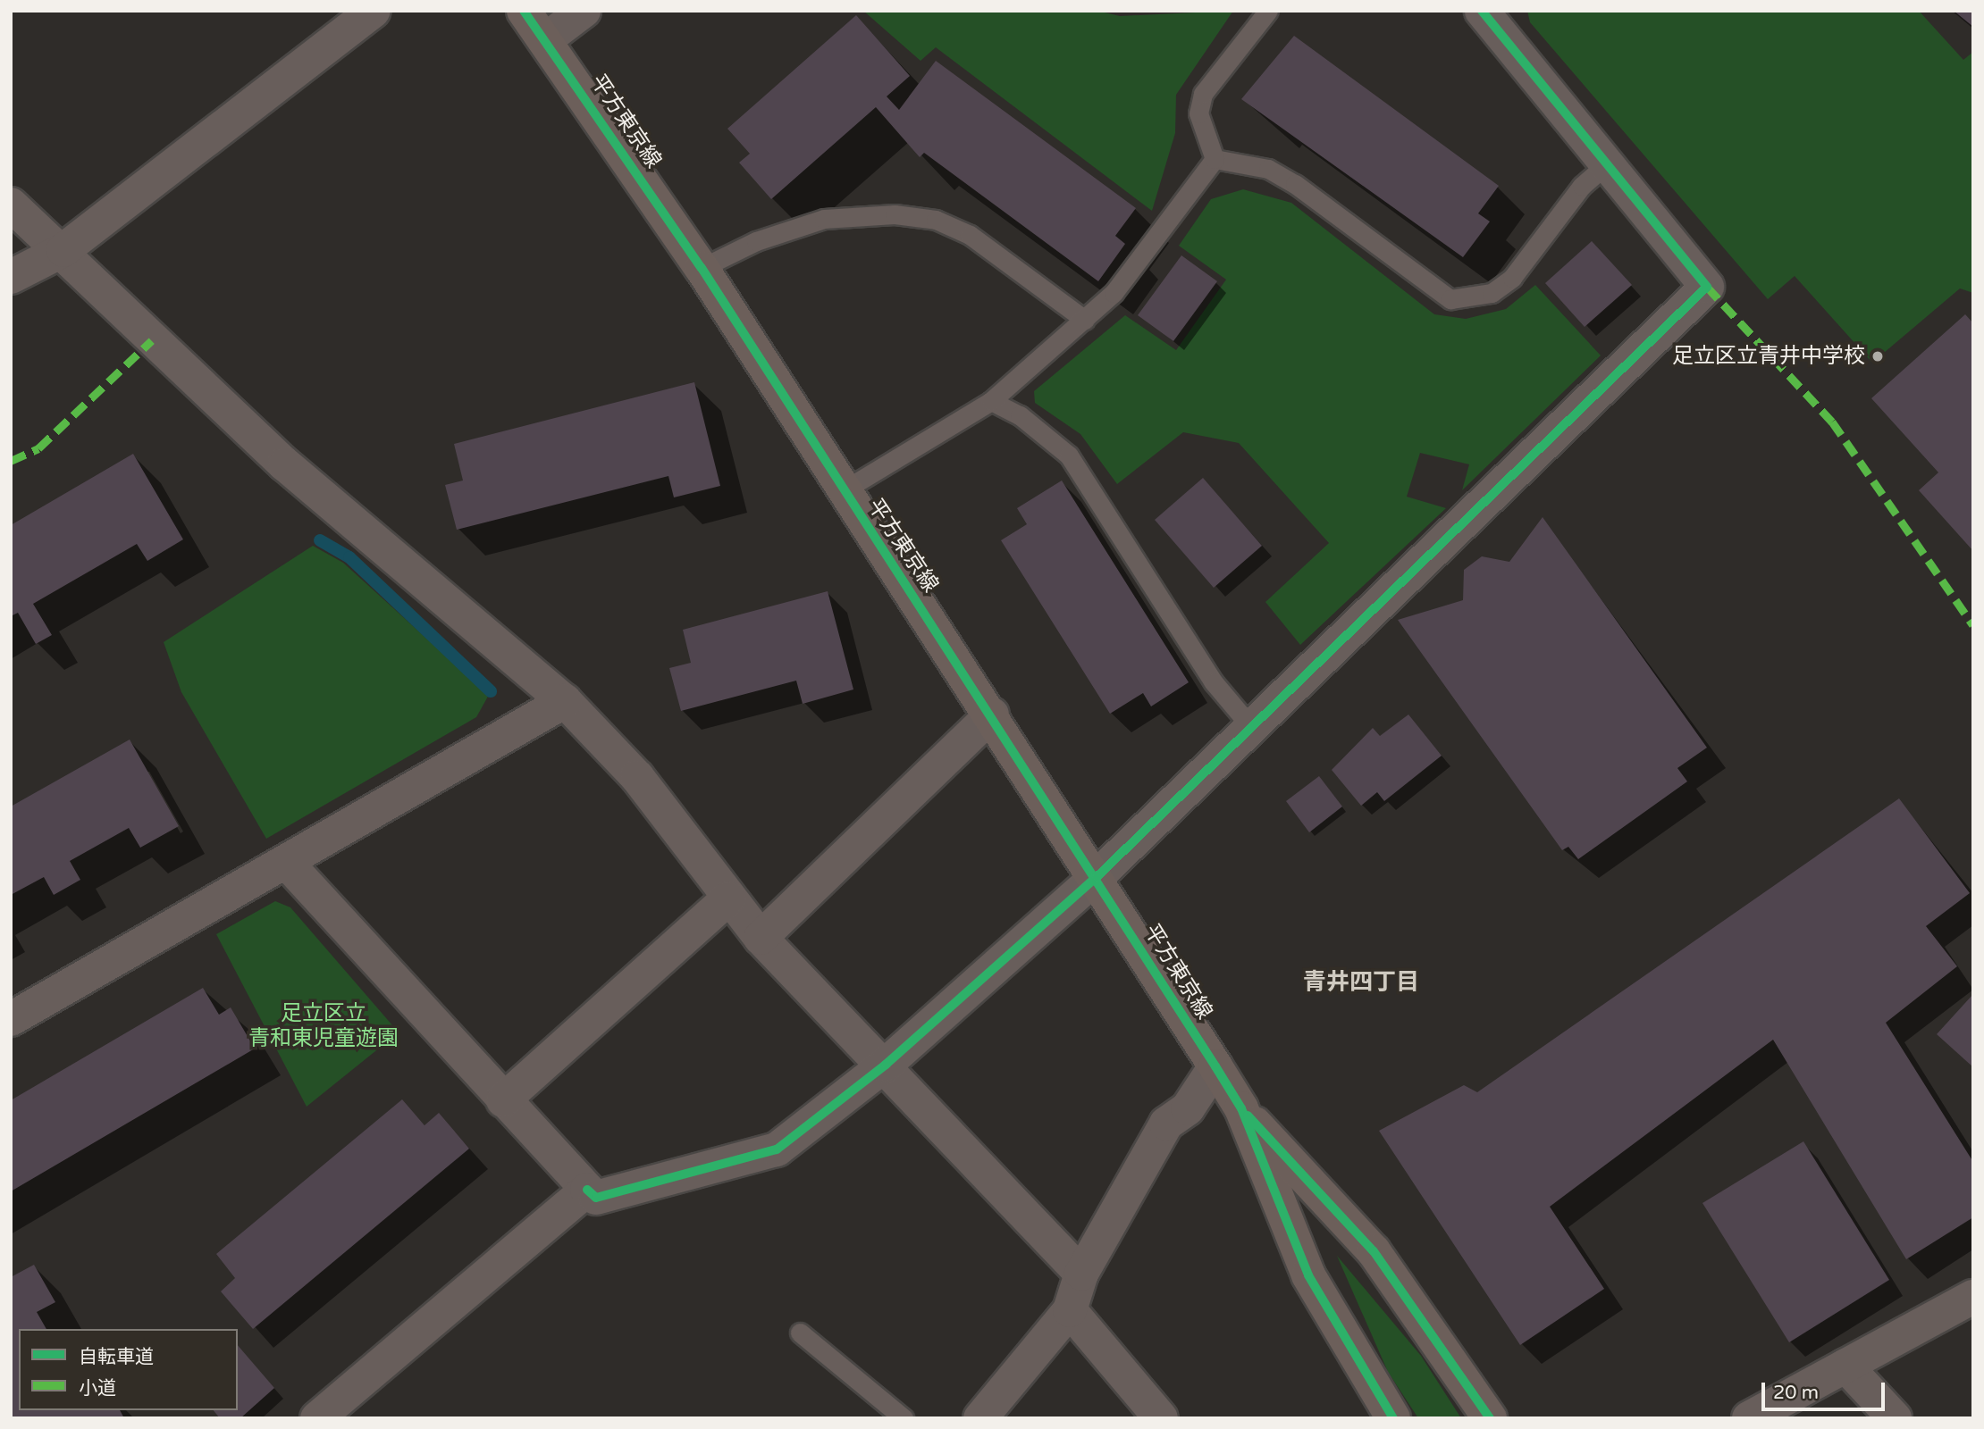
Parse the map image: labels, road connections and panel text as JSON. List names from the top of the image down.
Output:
{
  "streets": {
    "main road": ["平方東京線"]
  },
  "districts": ["青井四丁目"],
  "parks": ["足立区立 青和東児童遊園"],
  "places": ["足立区立青井中学校"],
  "legend": ["自転車道", "小道"],
  "scale_bar": "20 m"
}
